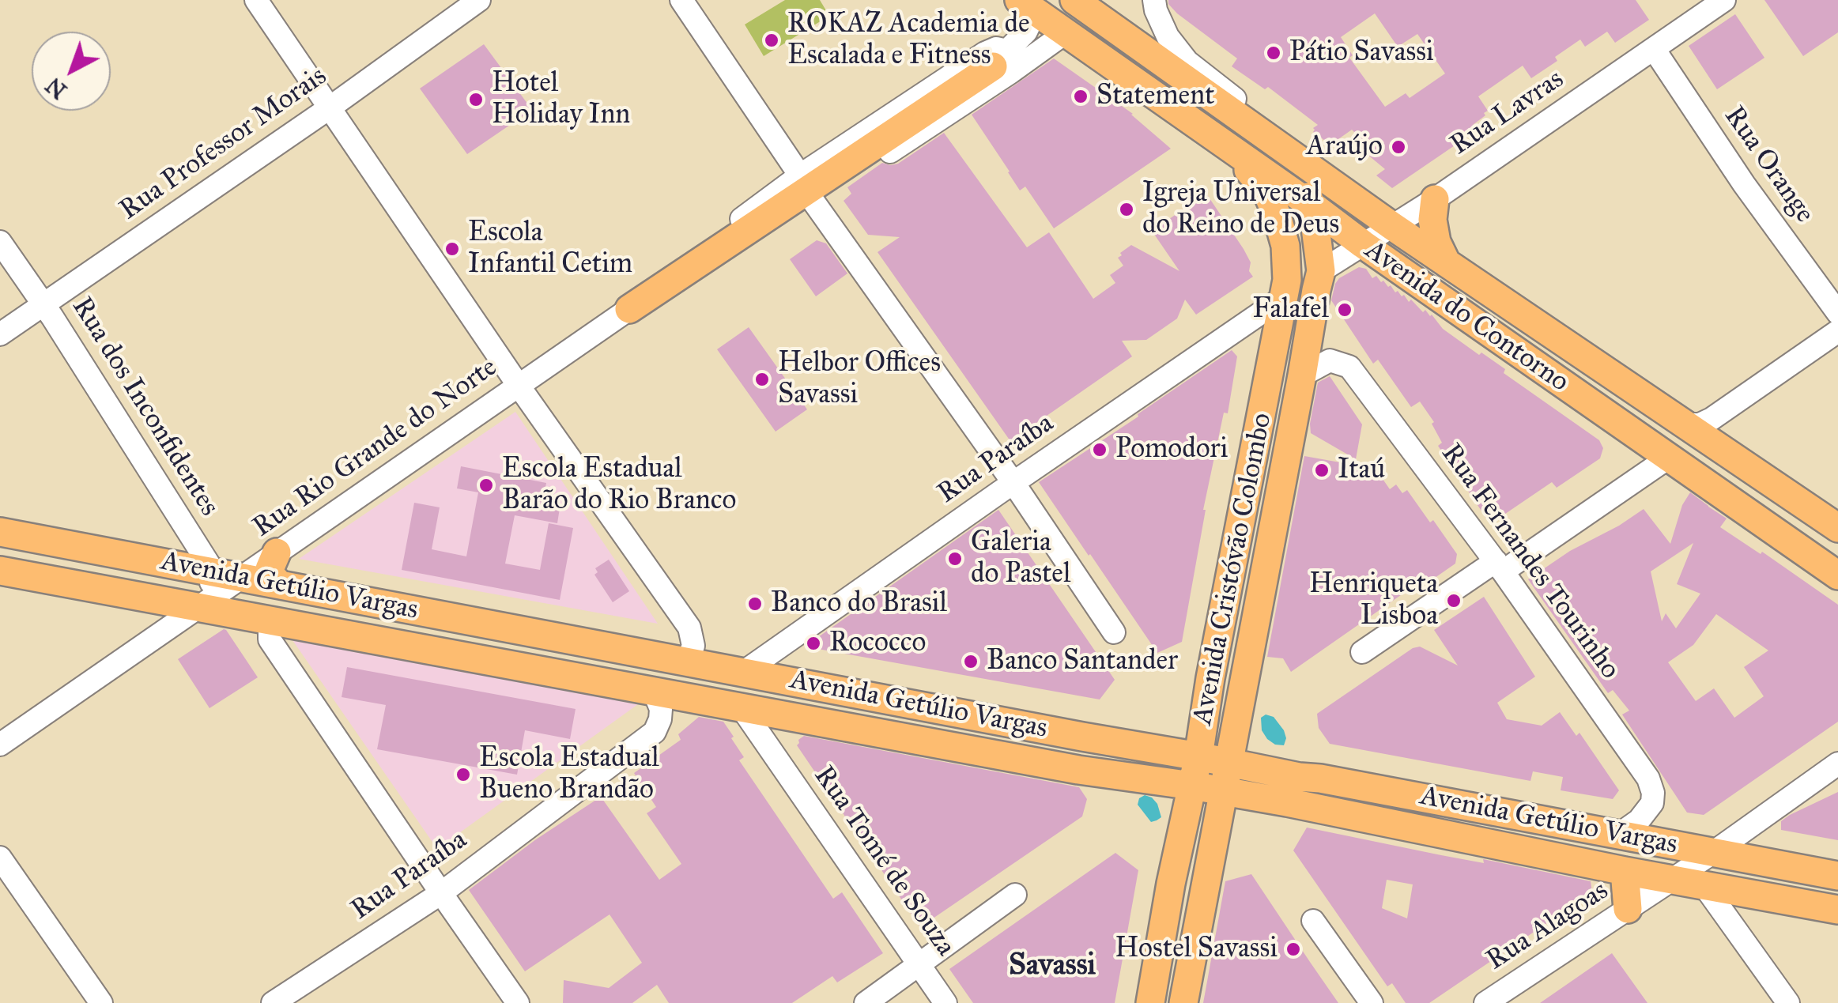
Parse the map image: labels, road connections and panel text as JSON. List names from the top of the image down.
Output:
{
  "streets": {
    "main road": ["Avenida do Contorno", "Avenida Cristóvão Colombo", "Avenida Getúlio Vargas"],
    "street": [
      "Rua Lavras",
      "Rua Professor Morais",
      "Rua Orange",
      "Rua dos Inconfidentes",
      "Rua Rio Grande do Norte",
      "Rua Paraíba",
      "Rua Fernandes Tourinho",
      "Rua Tomé de Souza",
      "Rua Alagoas"
    ]
  },
  "crossings": [
    ["Rua Lavras", "Rua Orange"],
    ["Rua Lavras", "Avenida do Contorno"],
    ["Rua Lavras", "Avenida Cristóvão Colombo"],
    ["Rua Professor Morais", "Rua dos Inconfidentes"],
    ["Avenida do Contorno", "Rua Rio Grande do Norte"],
    ["Avenida do Contorno", "Avenida Cristóvão Colombo"],
    ["Rua dos Inconfidentes", "Avenida Getúlio Vargas"],
    ["Rua Rio Grande do Norte", "Avenida Getúlio Vargas"],
    ["Rua Paraíba", "Avenida Cristóvão Colombo"],
    ["Rua Paraíba", "Avenida Getúlio Vargas"],
    ["Rua Fernandes Tourinho", "Avenida Cristóvão Colombo"],
    ["Rua Fernandes Tourinho", "Avenida Getúlio Vargas"],
    ["Avenida Cristóvão Colombo", "Avenida Getúlio Vargas"],
    ["Avenida Getúlio Vargas", "Rua Tomé de Souza"],
    ["Avenida Getúlio Vargas", "Rua Alagoas"]
  ],
  "districts": ["Savassi"],
  "places": [
    "ROKAZ Academia de Escalada e Fitness",
    "Pátio Savassi",
    "Statement",
    "Hotel Holiday Inn",
    "Araújo",
    "Igreja Universal do Reino de Deus",
    "Escola Infantil Cetim",
    "Falafel",
    "Helbor Offices Savassi",
    "Pomodori",
    "Itaú",
    "Escola Estadual Barão do Rio Branco",
    "Galeria do Pastel",
    "Henriqueta Lisboa",
    "Banco do Brasil",
    "Rococco",
    "Banco Santander",
    "Escola Estadual Bueno Brandão",
    "Hostel Savassi"
  ],
  "north": "bottom left"
}
